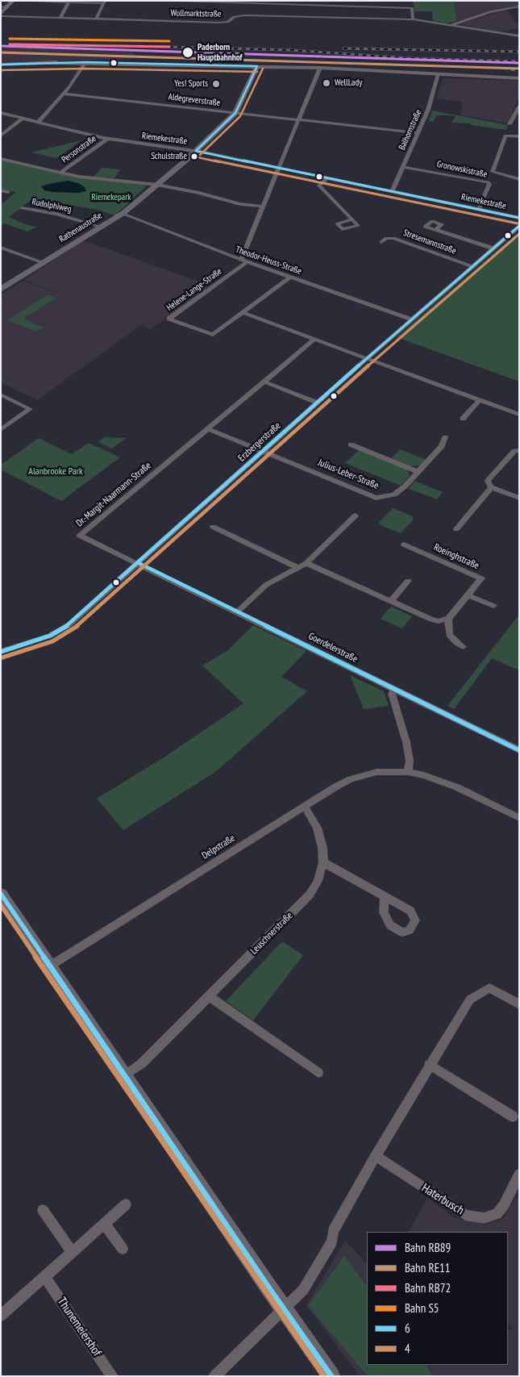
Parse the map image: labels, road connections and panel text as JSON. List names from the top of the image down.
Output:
{
  "streets": {
    "street": [
      "Wollmarktstraße",
      "Aldegreverstraße",
      "Balhornstraße",
      "Riemekestraße",
      "Personstraße",
      "Gronowskistraße",
      "Rudolphiweg",
      "Rathenaustraße",
      "Stresemannstraße",
      "Theodor-Heuss-Straße",
      "Helene-Lange-Straße",
      "Erzbergerstraße",
      "Julius-Leber-Straße",
      "Dr.-Margit-Naarmann-Straße",
      "Roeinghstraße",
      "Goerdelerstraße",
      "Delpstraße",
      "Leuschnerstraße",
      "Haterbusch",
      "Thunemeiershof"
    ]
  },
  "crossings": [
    ["Aldegreverstraße", "Balhornstraße"],
    ["Aldegreverstraße", "Rathenaustraße"],
    ["Balhornstraße", "Riemekestraße"],
    ["Balhornstraße", "Gronowskistraße"],
    ["Riemekestraße", "Personstraße"],
    ["Riemekestraße", "Gronowskistraße"],
    ["Riemekestraße", "Rathenaustraße"],
    ["Rudolphiweg", "Rathenaustraße"],
    ["Rathenaustraße", "Theodor-Heuss-Straße"],
    ["Stresemannstraße", "Erzbergerstraße"],
    ["Theodor-Heuss-Straße", "Helene-Lange-Straße"],
    ["Theodor-Heuss-Straße", "Erzbergerstraße"],
    ["Erzbergerstraße", "Julius-Leber-Straße"],
    ["Erzbergerstraße", "Dr.-Margit-Naarmann-Straße"],
    ["Erzbergerstraße", "Goerdelerstraße"],
    ["Dr.-Margit-Naarmann-Straße", "Goerdelerstraße"],
    ["Delpstraße", "Leuschnerstraße"]
  ],
  "parks": ["Riemekepark", "Alanbrooke Park"],
  "places": [
    "Paderborn Hauptbahnhof",
    "WellLady",
    "Yes! Sports",
    "Schulstraße"
  ],
  "lines": [
    "rail line S5",
    "rail line RB72",
    "rail line RB89",
    "rail line RE11",
    "transit line 6",
    "transit line 4"
  ],
  "legend": [
    "Bahn RB89",
    "Bahn RE11",
    "Bahn RB72",
    "Bahn S5",
    "6",
    "4"
  ]
}
